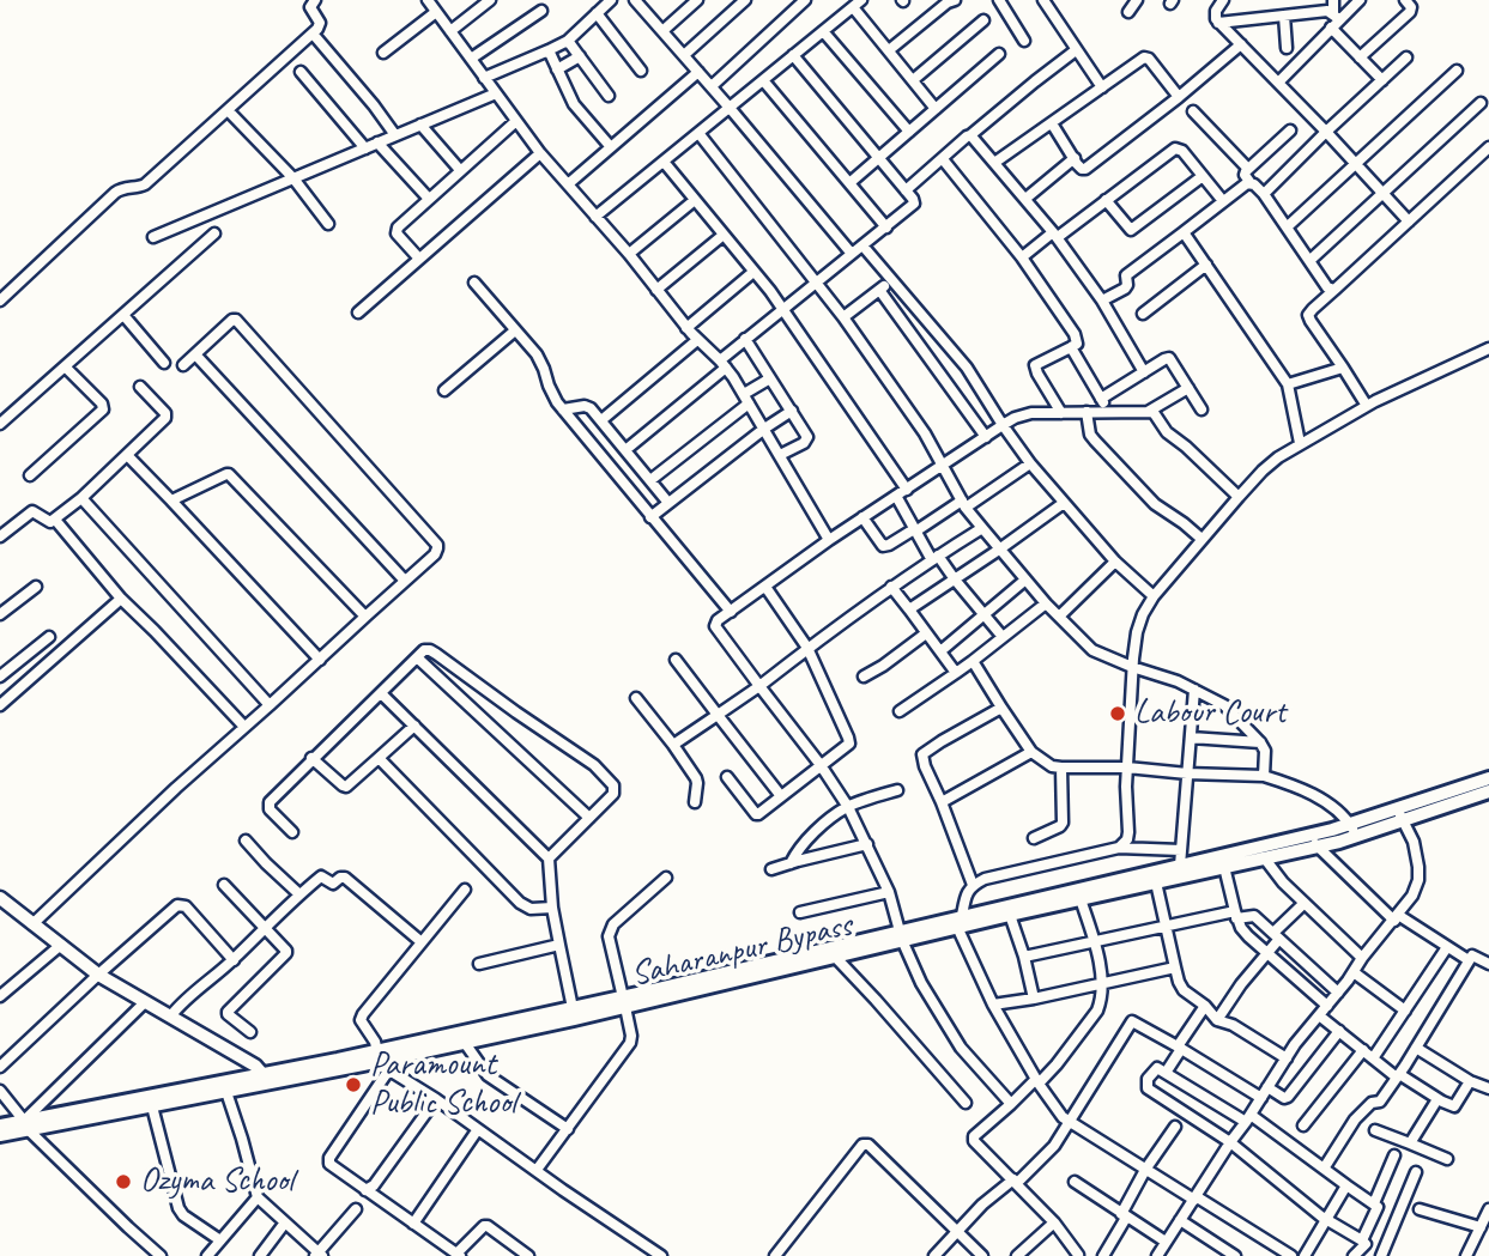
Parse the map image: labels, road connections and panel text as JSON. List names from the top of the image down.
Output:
{
  "streets": {
    "main road": ["Saharanpur Bypass"]
  },
  "places": ["Labour Court", "Paramount Public School", "Ozyma School"]
}
